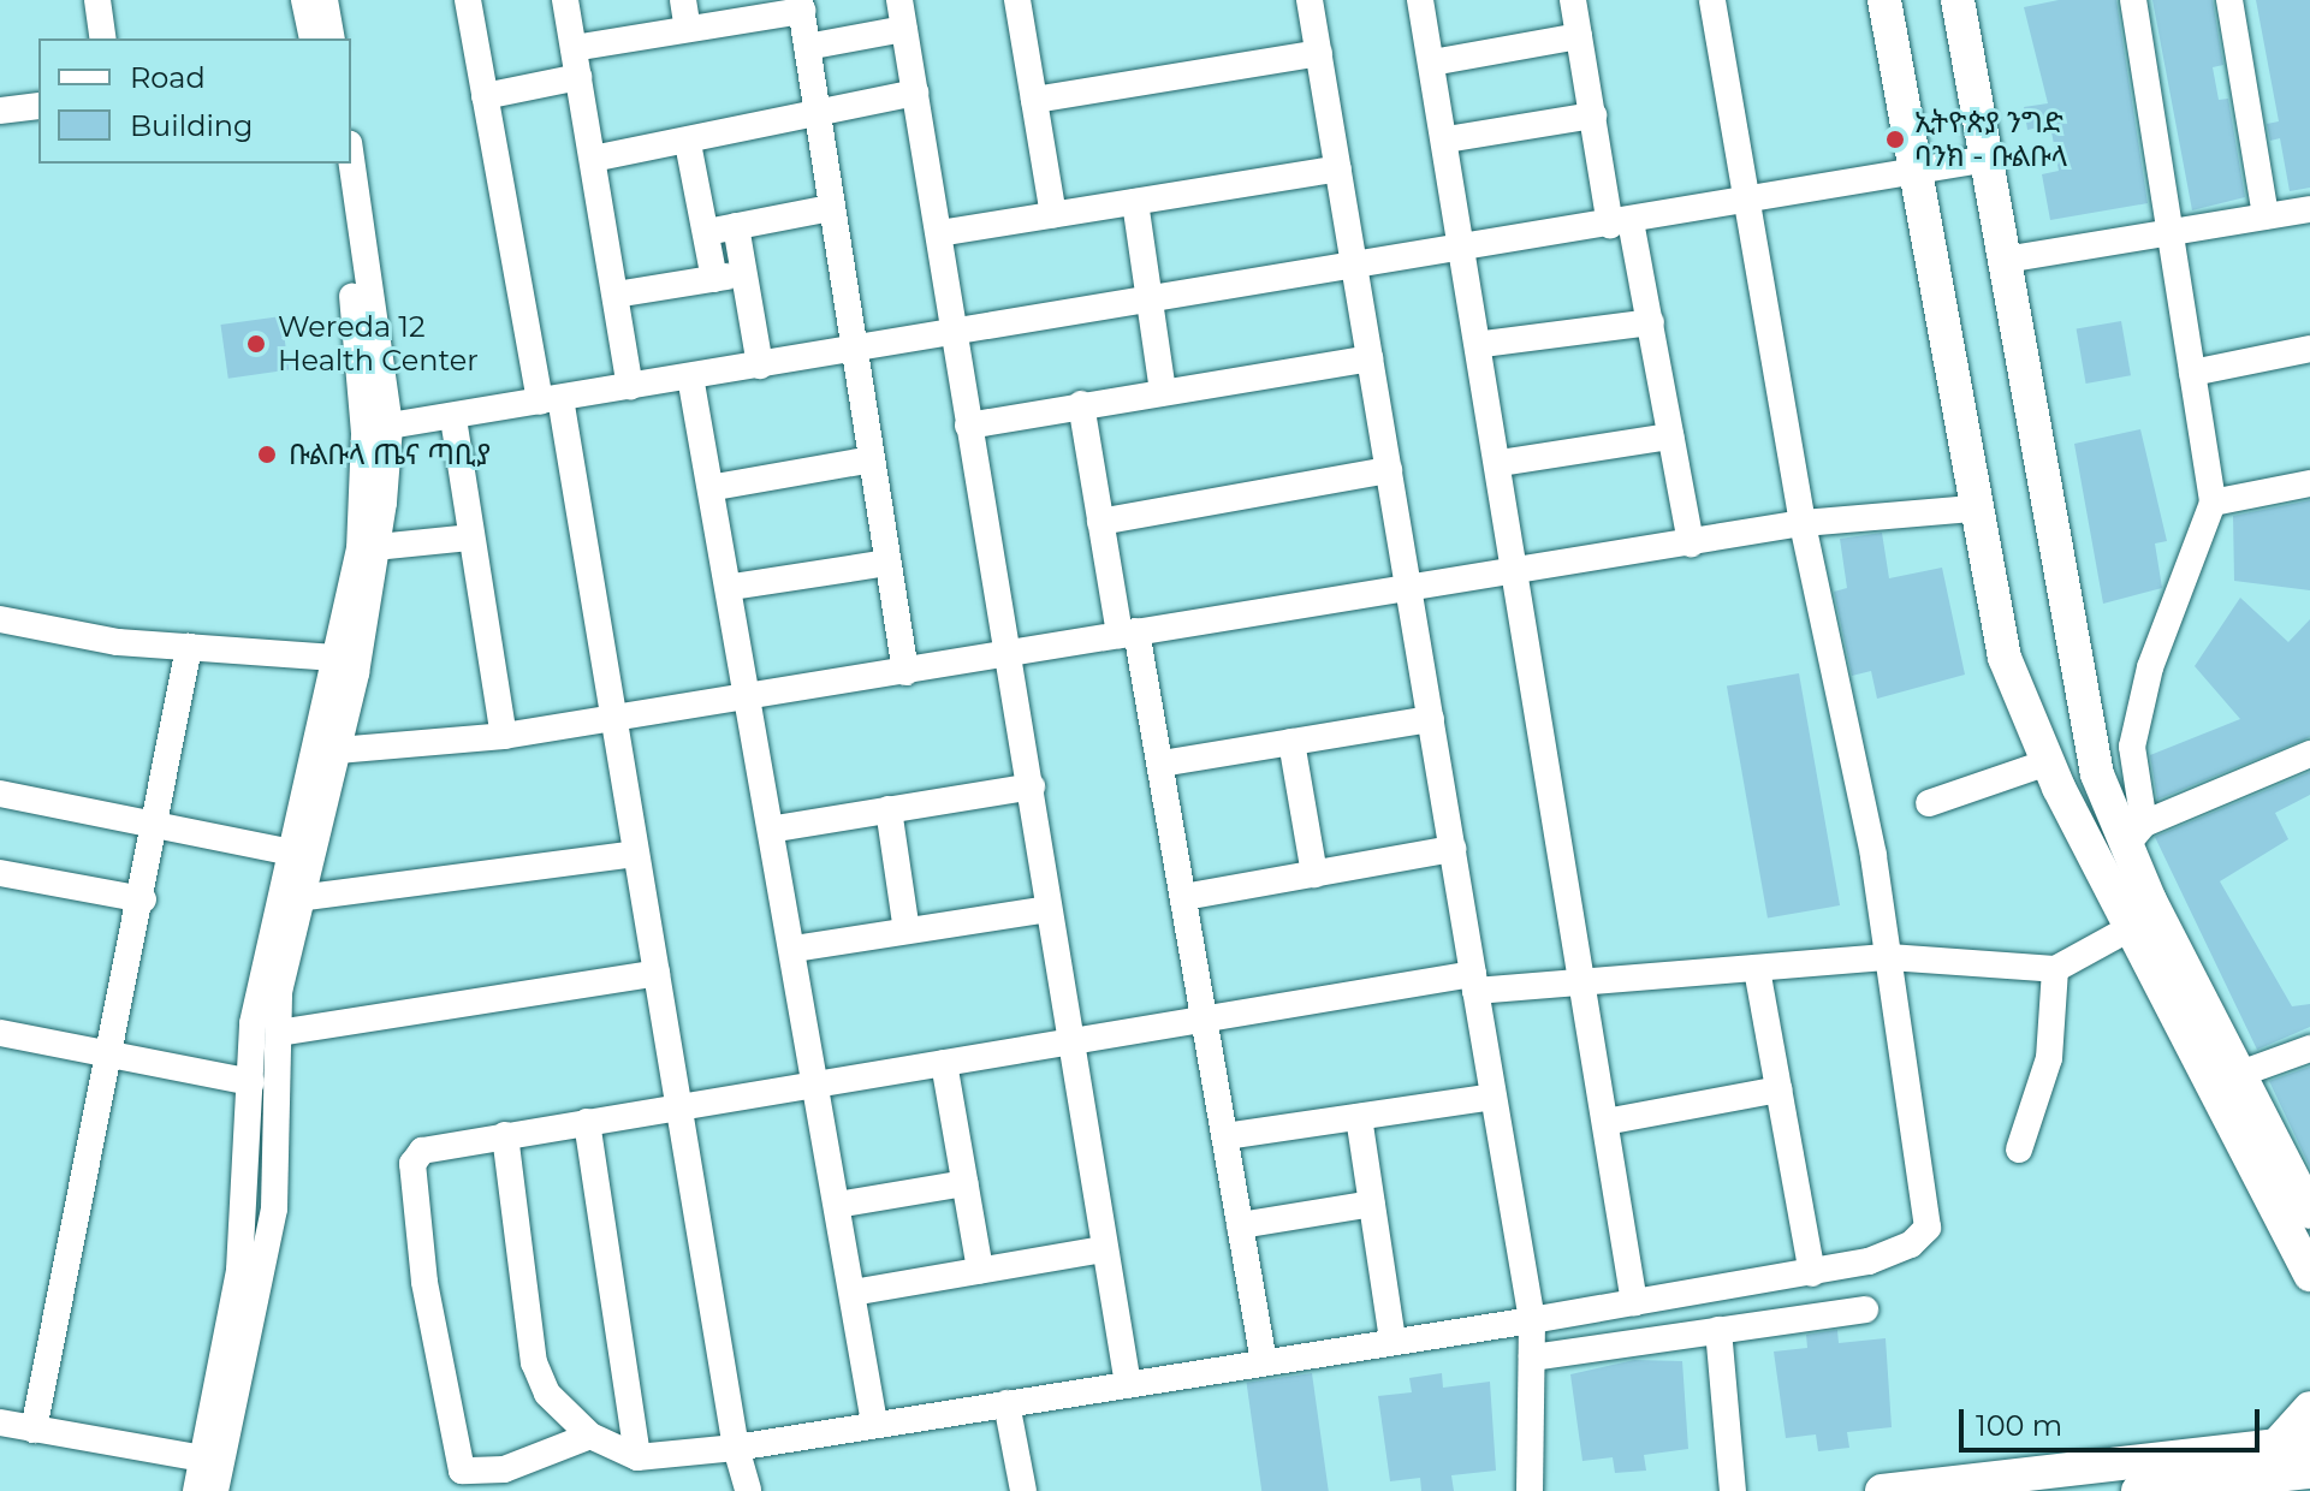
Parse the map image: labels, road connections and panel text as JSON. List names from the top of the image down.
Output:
{
  "places": ["ኢትዮጵያ ንግድ ባንክ - ቡልቡላ", "Wereda 12 Health Center", "ቡልቡላ ጤና ጣቢያ"],
  "legend": ["Road", "Building"],
  "scale_bar": "100 m"
}
